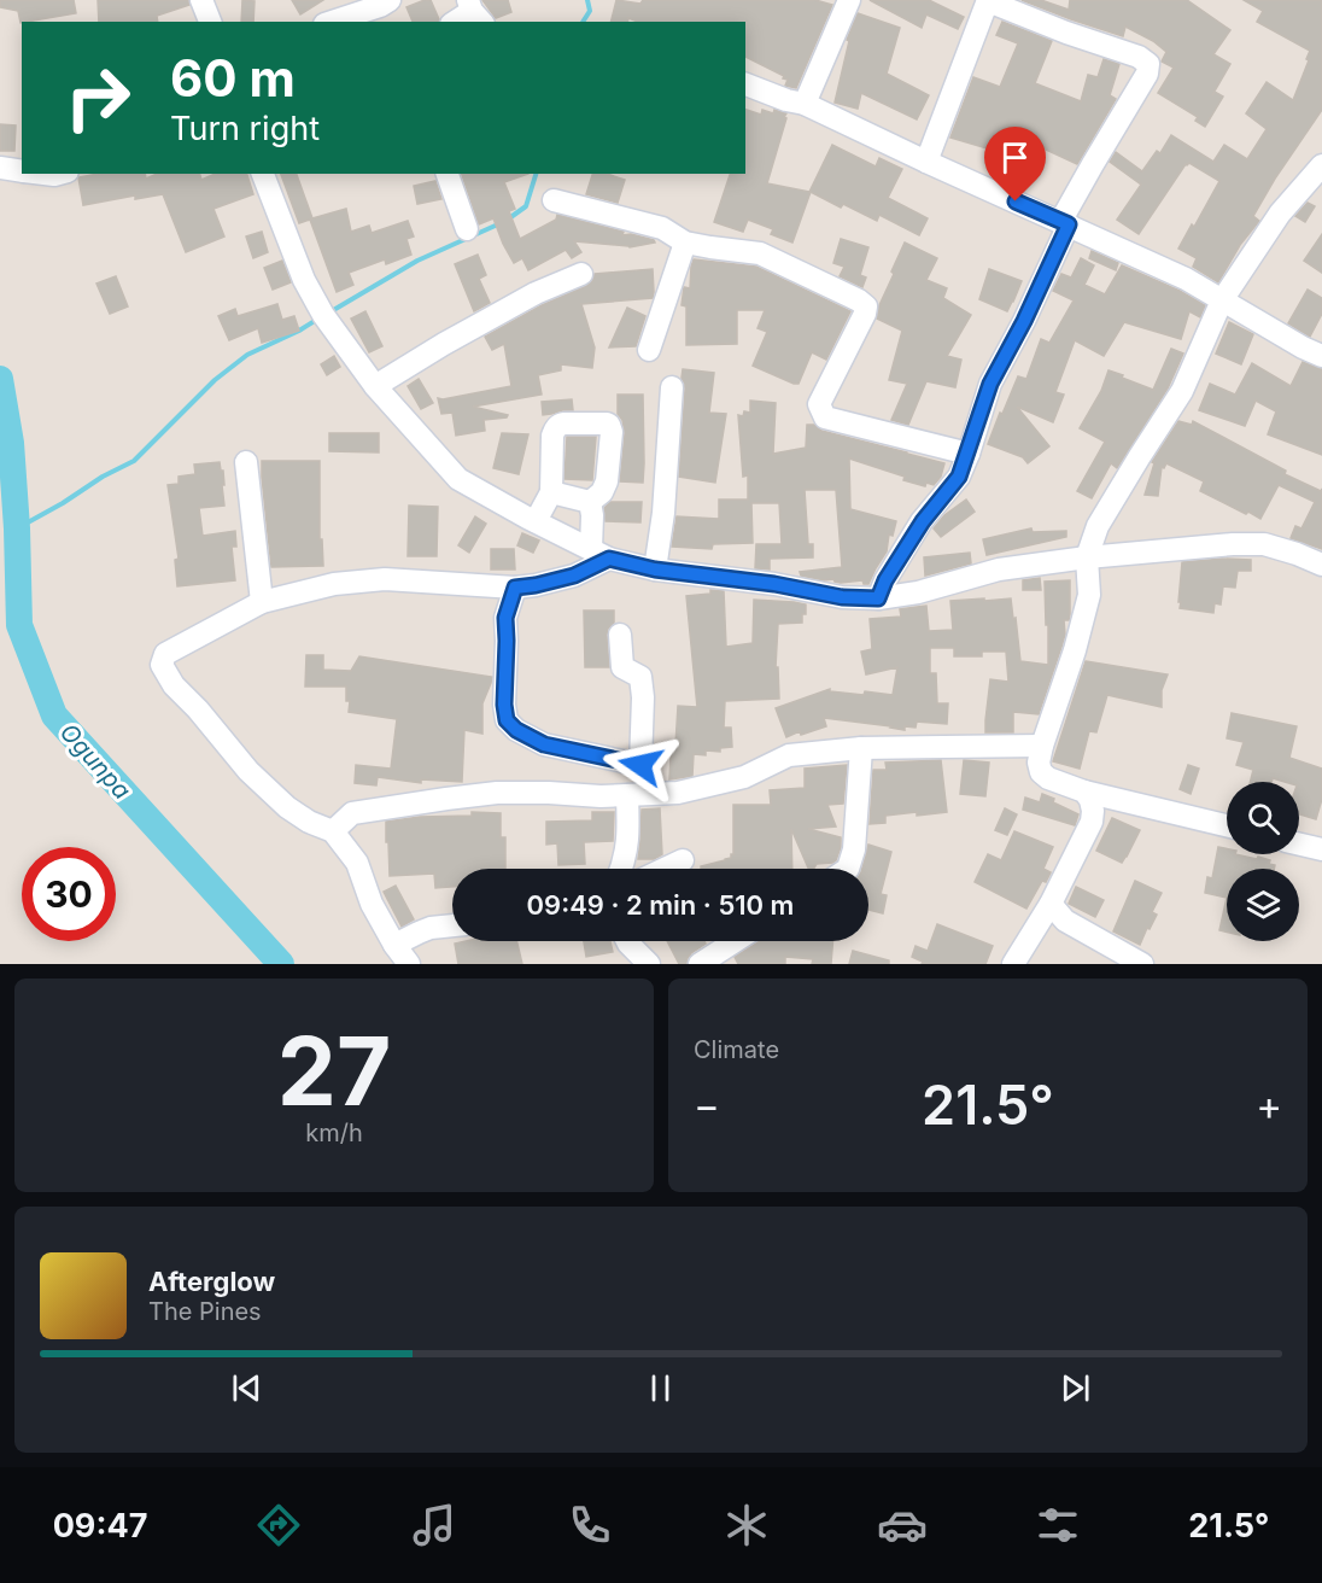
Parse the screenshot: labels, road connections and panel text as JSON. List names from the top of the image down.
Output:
{
  "water": ["Ogunpa"],
  "page": {
    "turn": ["60 m", "Turn right"],
    "limit": "30",
    "trip": "09:49 · 2 min · 510 m",
    "tile": [
      ["27", "km/h"],
      "Climate"
    ],
    "heat": ["−", "21.5°", "+"],
    "song": ["Afterglow", "The Pines"],
    "tabs": ["09:47", "21.5°"]
  }
}
